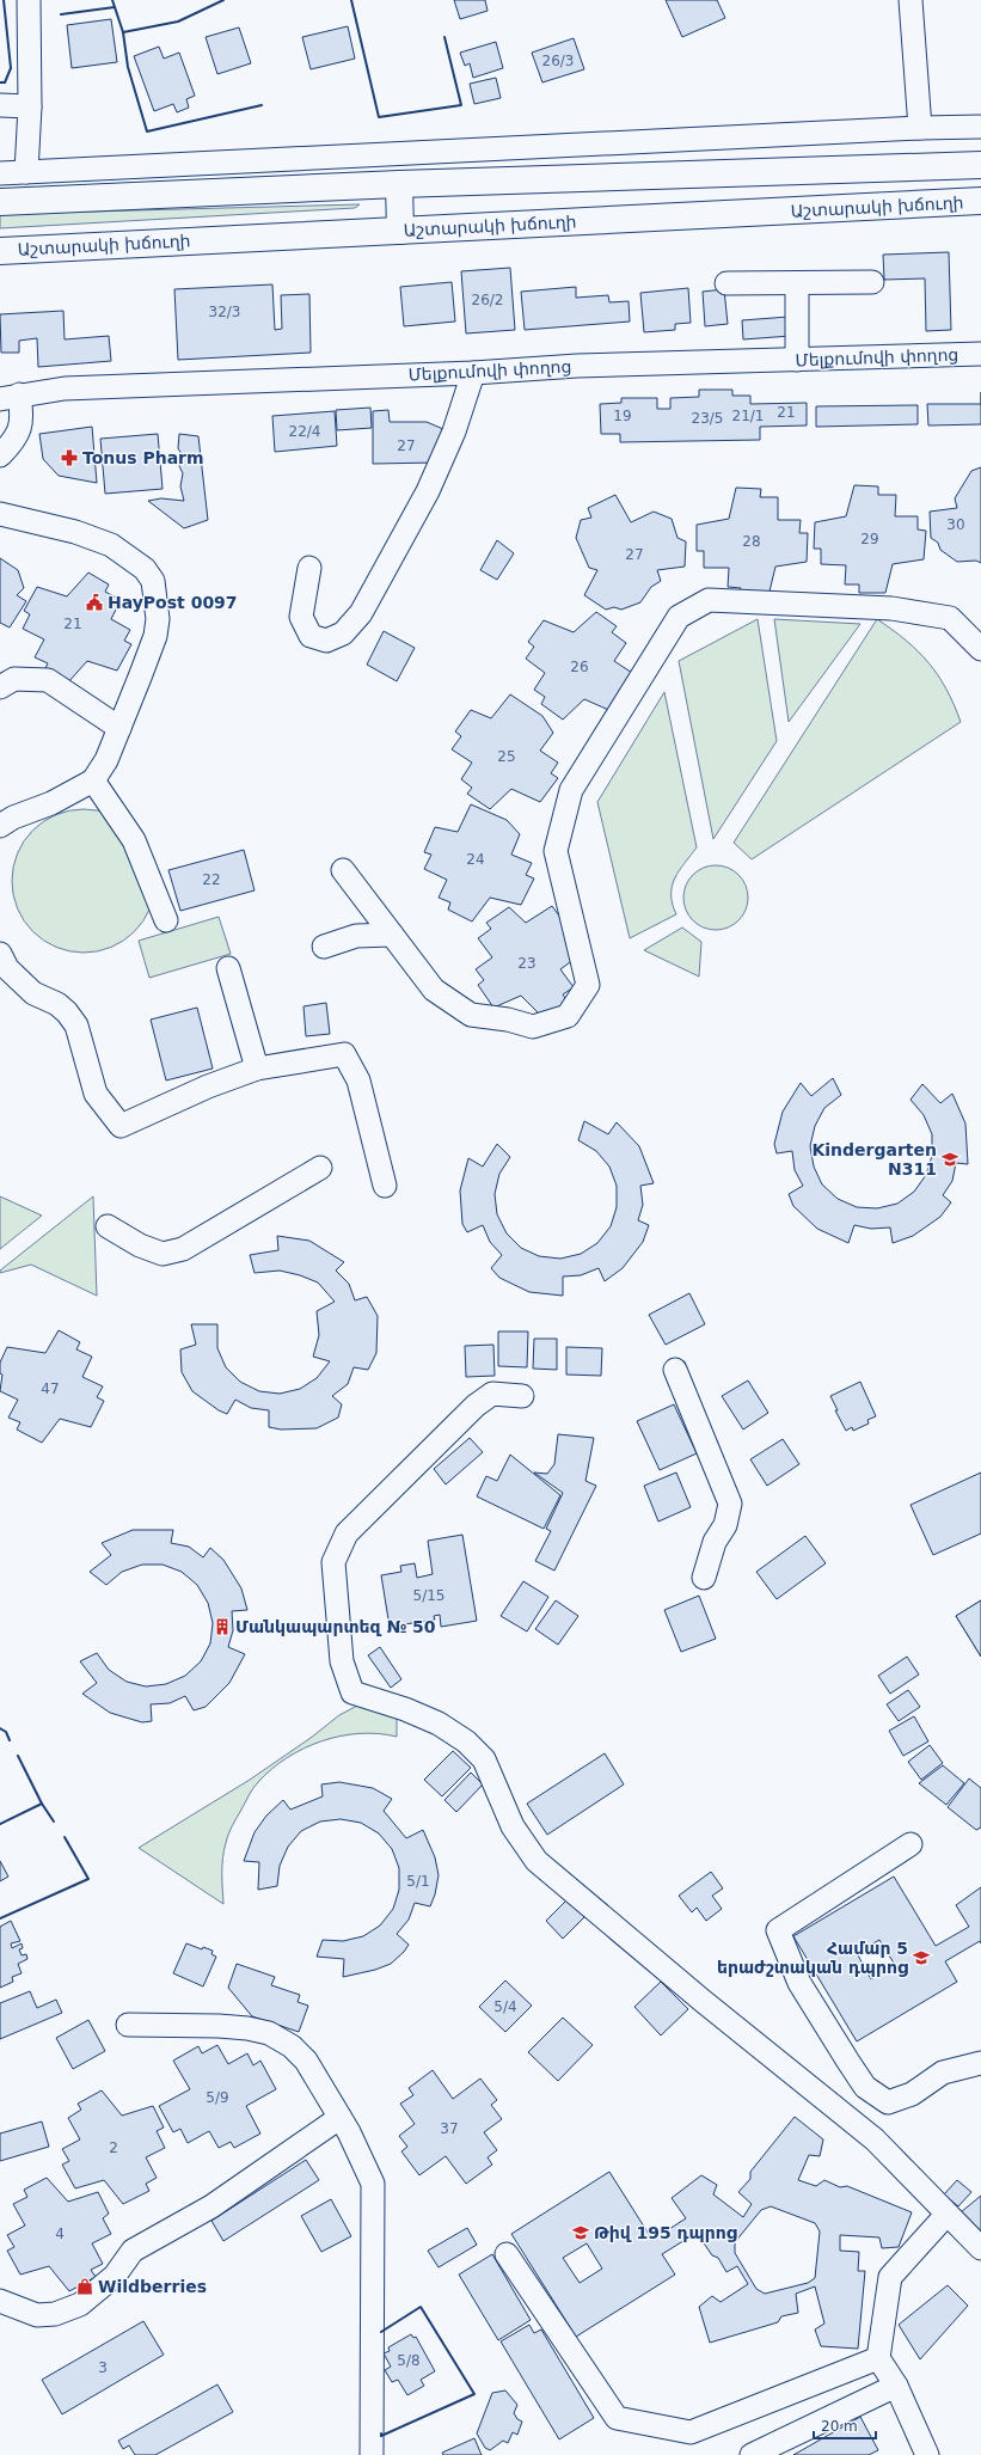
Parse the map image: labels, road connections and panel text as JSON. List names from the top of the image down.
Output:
{
  "streets": {
    "main road": ["Աշտարակի խճուղի"],
    "street": ["Մելքումովի փողոց"]
  },
  "places": {
    "pharmacy": ["Tonus Pharm"],
    "public building": ["HayPost 0097"],
    "school or university": ["Kindergarten N311", "Համար 5 երաժշտական դպրոց", "Թիվ 195 դպրոց"],
    "building": ["Մանկապարտեզ № 50"],
    "shop": ["Wildberries"]
  },
  "house_numbers": [
    "26/3",
    "26/2",
    "32/3",
    "21",
    "19",
    "21/1",
    "23/5",
    "22/4",
    "27",
    "30",
    "29",
    "28",
    "27",
    "21",
    "26",
    "25",
    "24",
    "22",
    "23",
    "47",
    "5/15",
    "5/1",
    "5/4",
    "5/9",
    "37",
    "2",
    "4",
    "5/8",
    "3"
  ],
  "scale_bar": "20 m"
}
